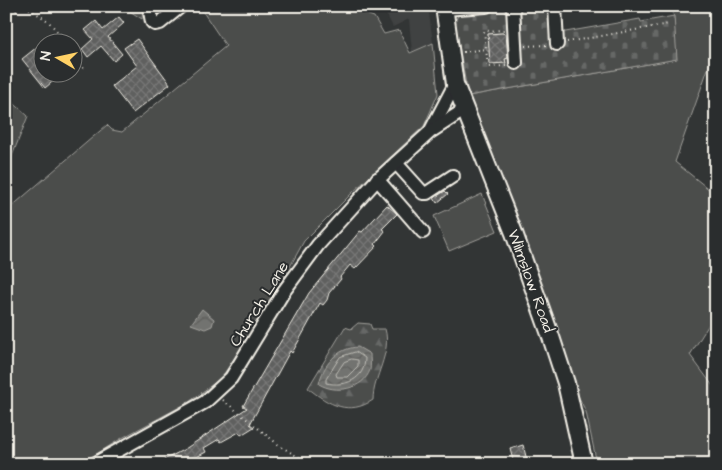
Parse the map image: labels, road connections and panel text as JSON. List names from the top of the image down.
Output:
{
  "streets": {
    "main road": ["Wilmslow Road"],
    "street": ["Church Lane"]
  },
  "crossings": [
    ["Wilmslow Road", "Church Lane"]
  ],
  "north": "left"
}
